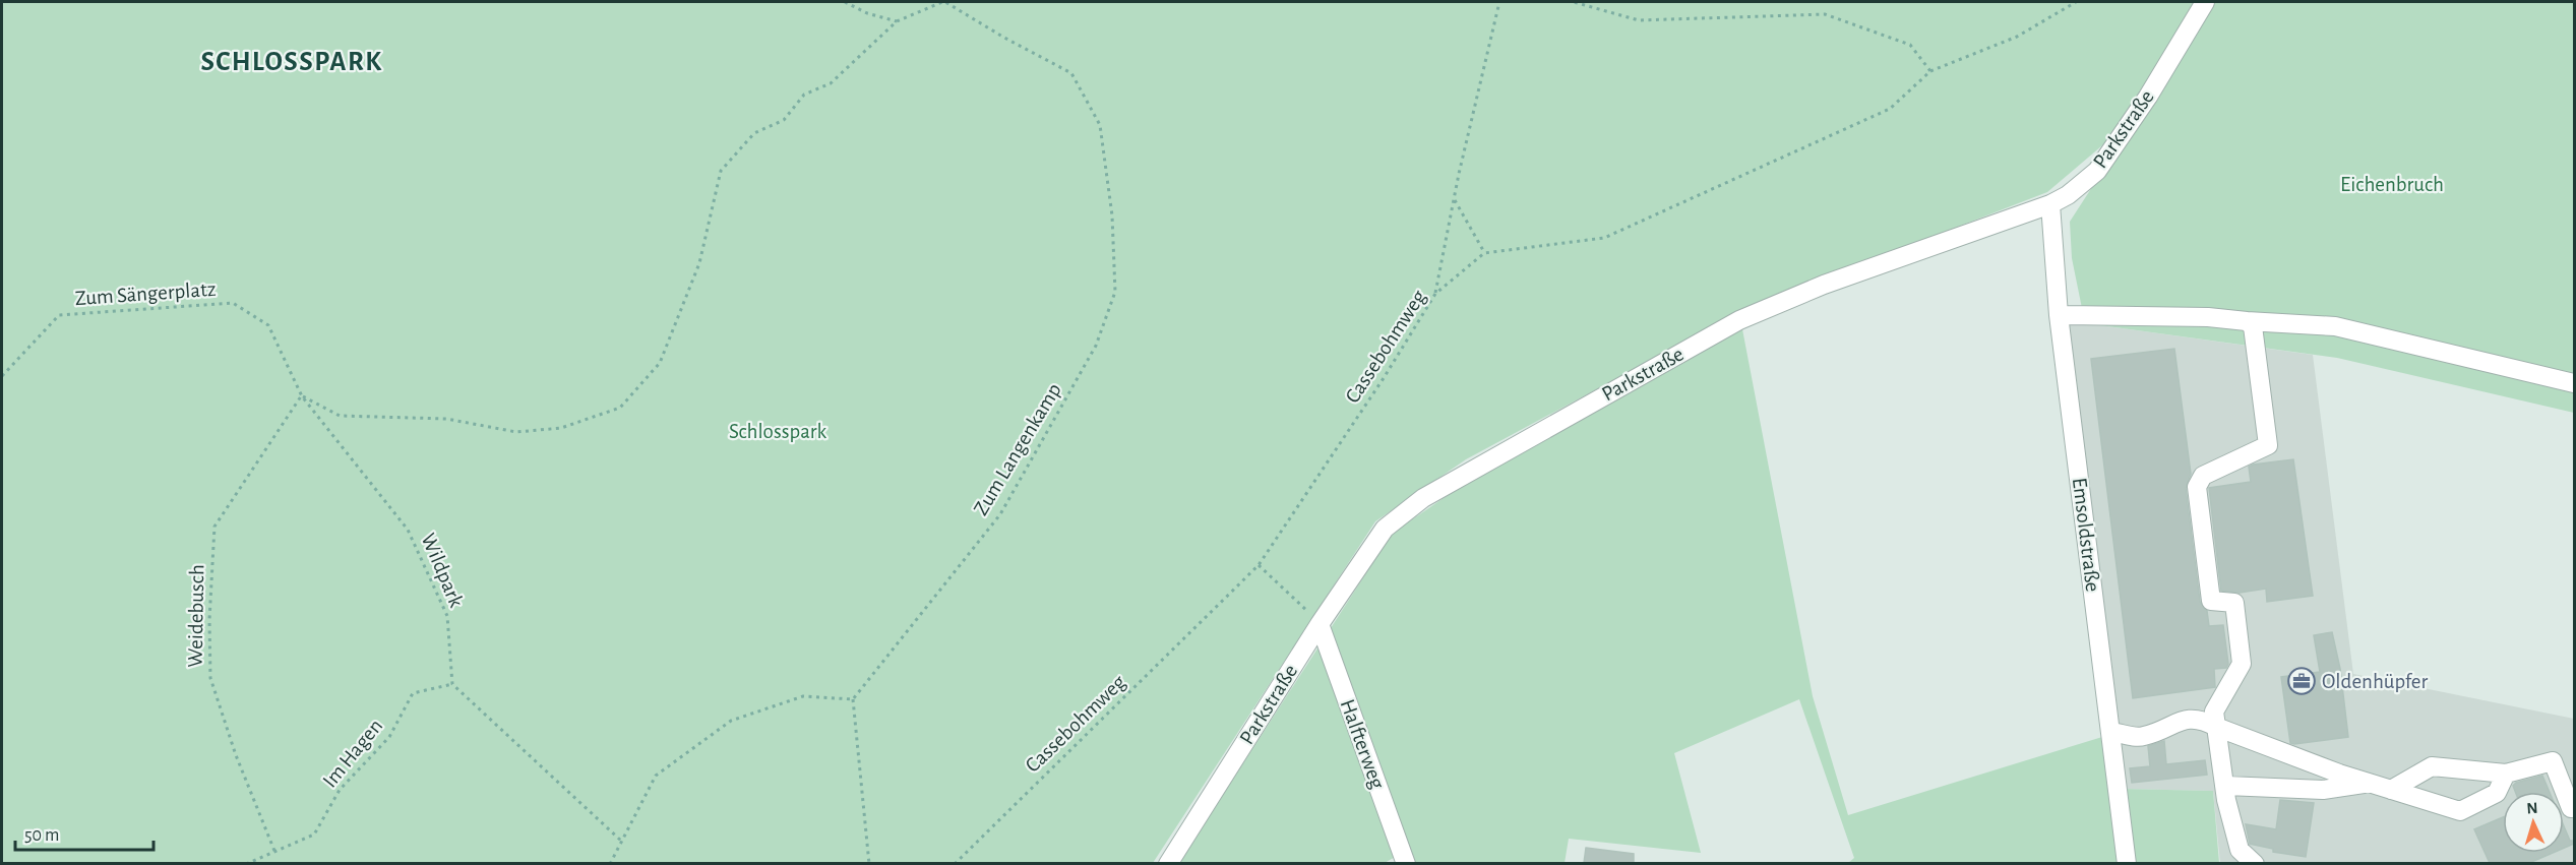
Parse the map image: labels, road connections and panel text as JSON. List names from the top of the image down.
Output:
{
  "streets": {
    "street": ["Parkstraße", "Emsoldstraße", "Halfterweg"],
    "path": [
      "Zum Sängerplatz",
      "Cassebohmweg",
      "Zum Langenkamp",
      "Wildpark",
      "Weidebusch",
      "Im Hagen"
    ]
  },
  "crossings": [
    ["Parkstraße", "Emsoldstraße"],
    ["Parkstraße", "Halfterweg"],
    ["Zum Sängerplatz", "Wildpark"],
    ["Zum Sängerplatz", "Weidebusch"],
    ["Wildpark", "Weidebusch"],
    ["Wildpark", "Im Hagen"],
    ["Weidebusch", "Im Hagen"]
  ],
  "districts": ["SCHLOSSPARK"],
  "parks": ["Eichenbruch", "Schlosspark"],
  "places": {
    "office": ["Oldenhüpfer"]
  },
  "scale_bar": "50 m",
  "north": "top"
}
